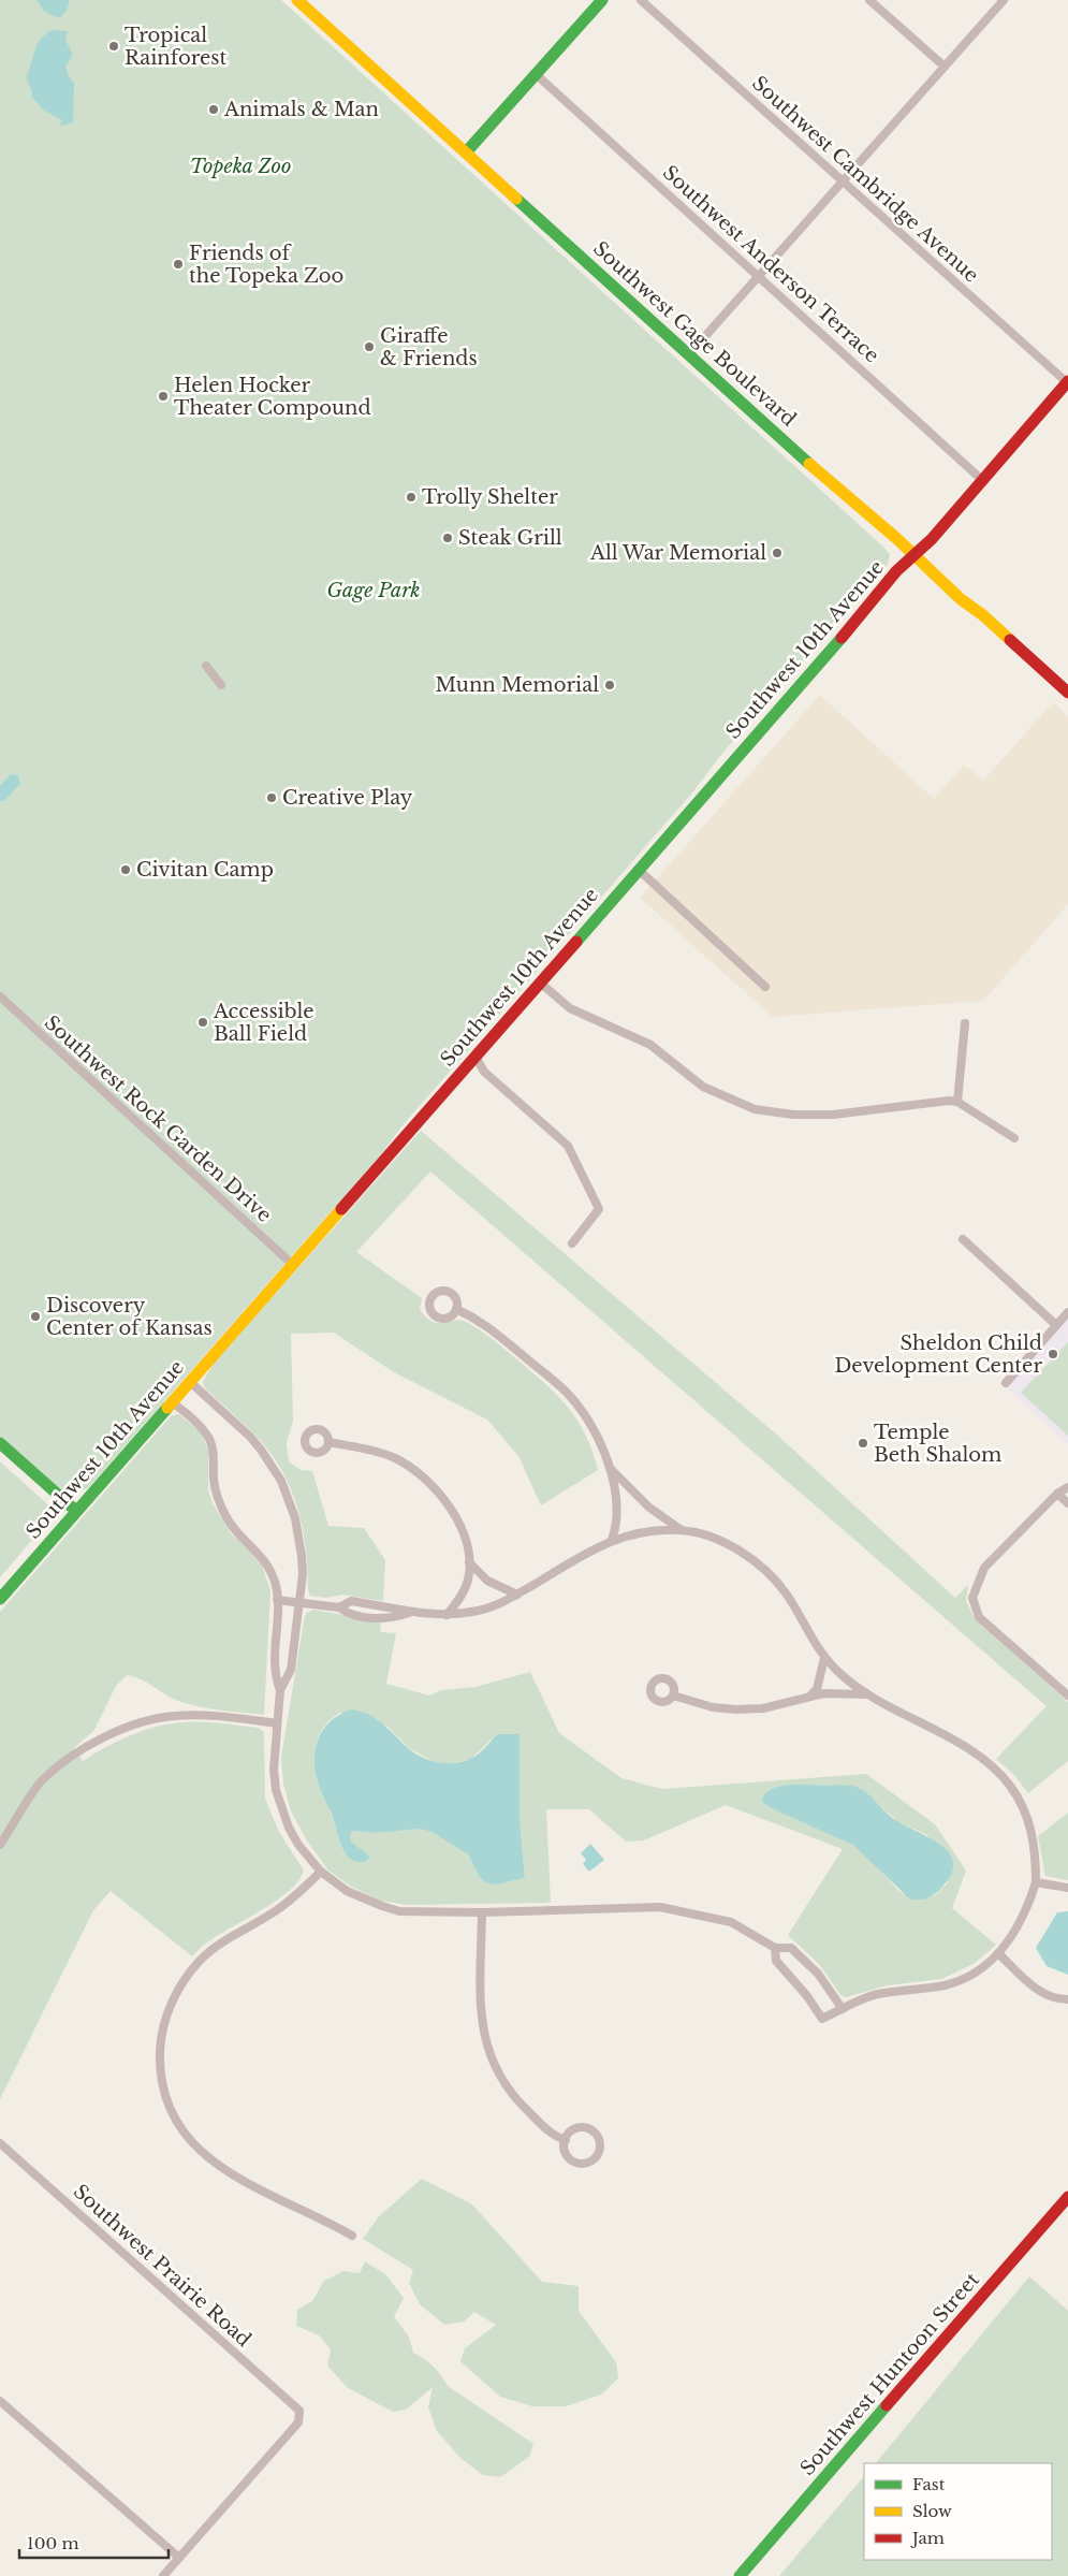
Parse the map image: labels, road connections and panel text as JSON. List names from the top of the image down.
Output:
{
  "streets": {
    "main road": ["Southwest Gage Boulevard", "Southwest 10th Avenue", "Southwest Huntoon Street"],
    "street": [
      "Southwest Cambridge Avenue",
      "Southwest Anderson Terrace",
      "Southwest Rock Garden Drive",
      "Southwest Prairie Road"
    ]
  },
  "crossings": [
    ["Southwest Cambridge Avenue", "Southwest 10th Avenue"],
    ["Southwest Anderson Terrace", "Southwest 10th Avenue"],
    ["Southwest Gage Boulevard", "Southwest 10th Avenue"],
    ["Southwest 10th Avenue", "Southwest Rock Garden Drive"]
  ],
  "parks": ["Topeka Zoo", "Gage Park"],
  "places": [
    "Tropical Rainforest",
    "Animals & Man",
    "Friends of the Topeka Zoo",
    "Giraffe & Friends",
    "Helen Hocker Theater Compound",
    "Trolly Shelter",
    "Steak Grill",
    "All War Memorial",
    "Munn Memorial",
    "Creative Play",
    "Civitan Camp",
    "Accessible Ball Field",
    "Discovery Center of Kansas",
    "Sheldon Child Development Center",
    "Temple Beth Shalom"
  ],
  "legend": ["Fast", "Slow", "Jam"],
  "scale_bar": "100 m"
}
